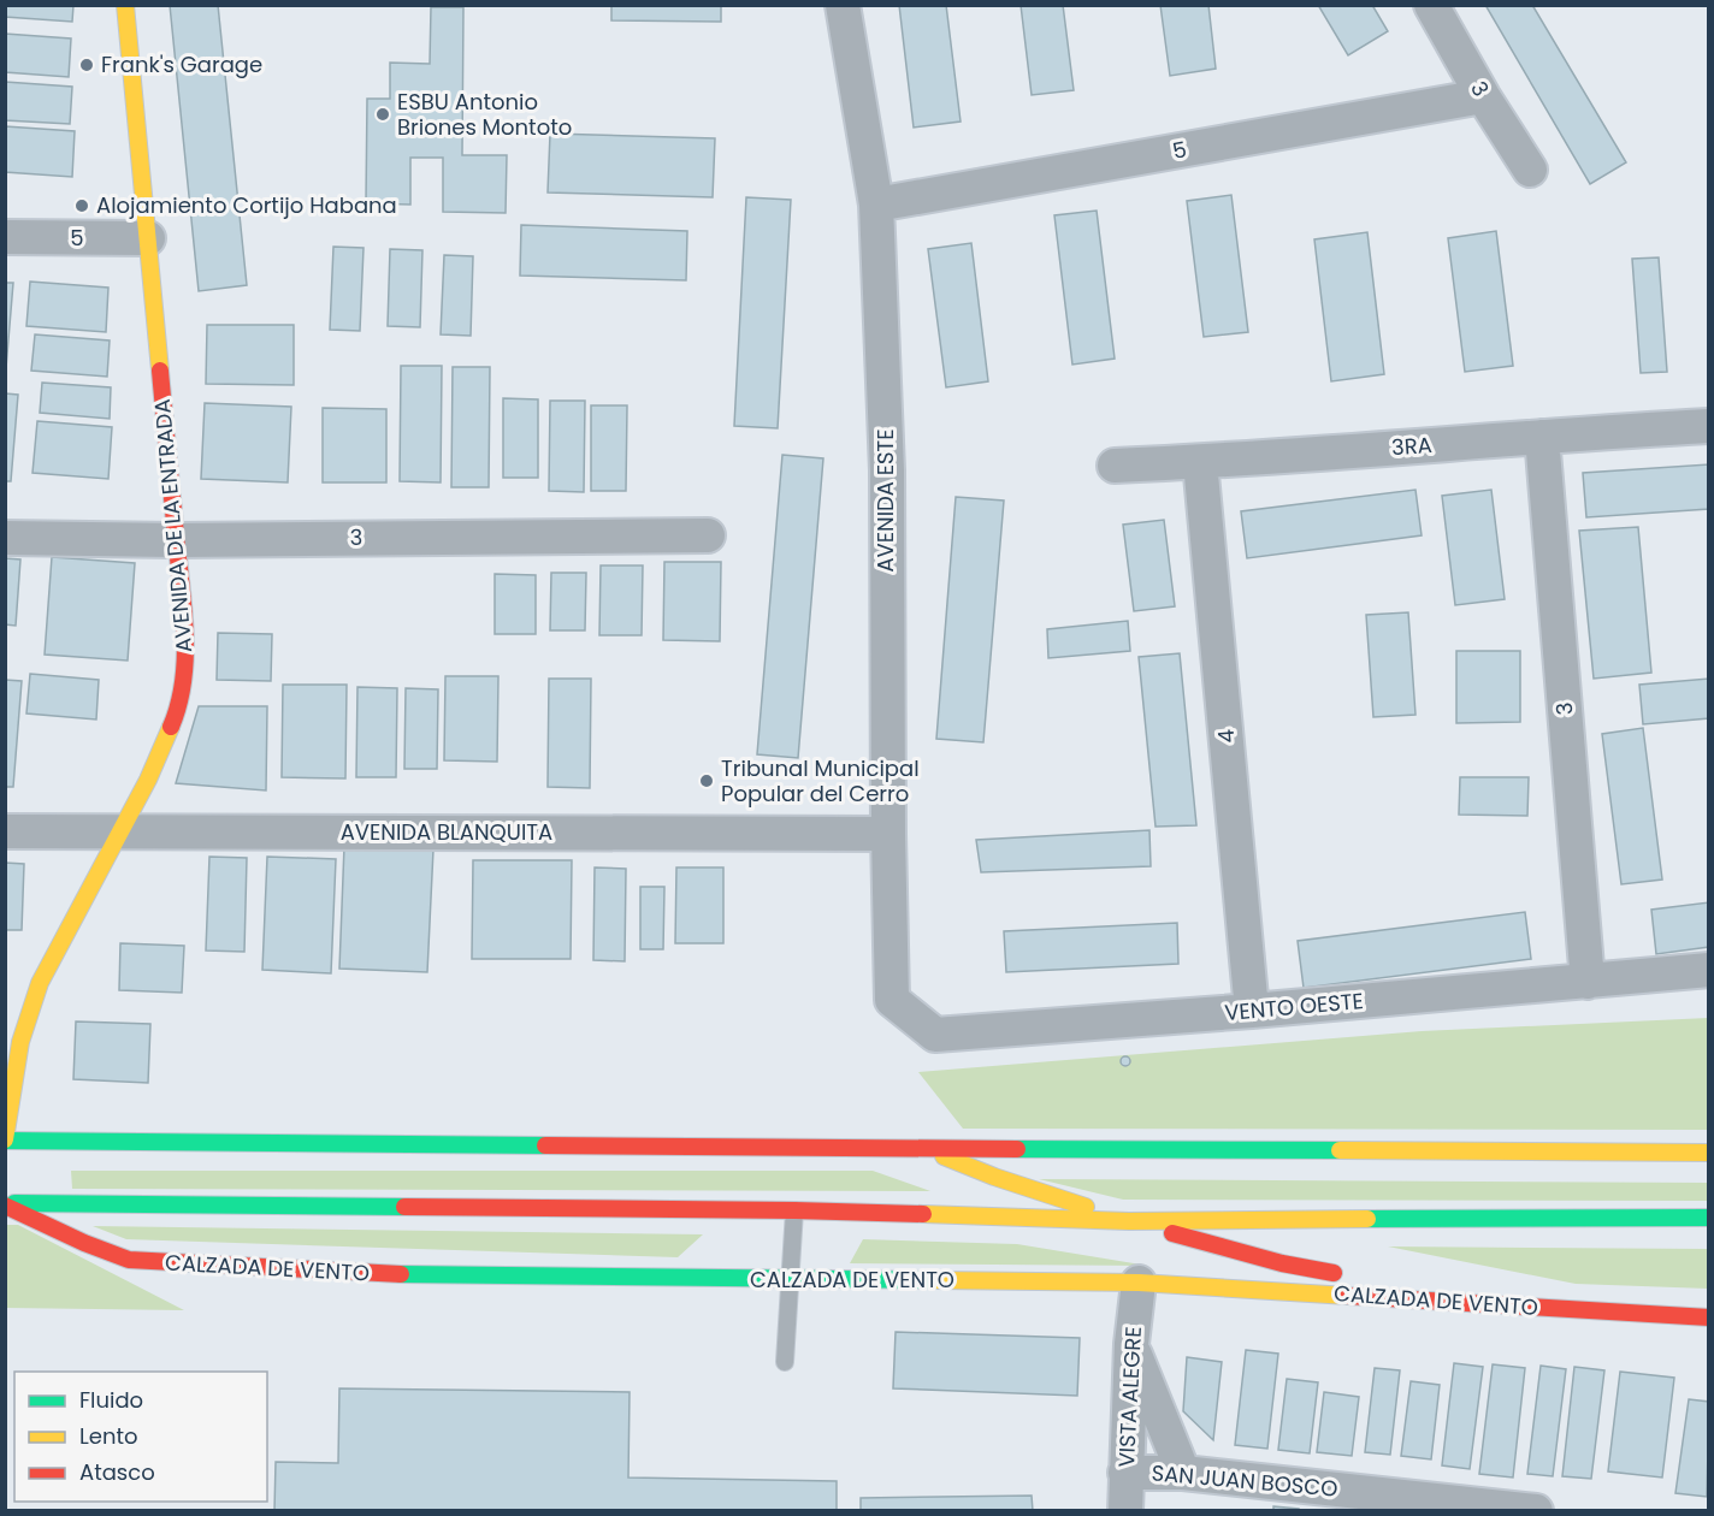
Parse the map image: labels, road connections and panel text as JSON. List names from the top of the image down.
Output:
{
  "streets": {
    "main road": ["AVENIDA DE LA ENTRADA", "CALZADA DE VENTO"],
    "street": [
      "3",
      "5",
      "3RA",
      "AVENIDA ESTE",
      "4",
      "AVENIDA BLANQUITA",
      "VENTO OESTE",
      "VISTA ALEGRE",
      "SAN JUAN BOSCO"
    ]
  },
  "crossings": [
    ["3", "5"],
    ["3", "3RA"],
    ["3", "AVENIDA DE LA ENTRADA"],
    ["3", "VENTO OESTE"],
    ["5", "AVENIDA ESTE"],
    ["5", "AVENIDA DE LA ENTRADA"],
    ["3RA", "4"],
    ["AVENIDA ESTE", "AVENIDA BLANQUITA"],
    ["AVENIDA ESTE", "VENTO OESTE"],
    ["AVENIDA DE LA ENTRADA", "AVENIDA BLANQUITA"],
    ["4", "VENTO OESTE"],
    ["CALZADA DE VENTO", "VISTA ALEGRE"],
    ["VISTA ALEGRE", "SAN JUAN BOSCO"]
  ],
  "places": [
    "Frank's Garage",
    "ESBU Antonio Briones Montoto",
    "Alojamiento Cortijo Habana",
    "Tribunal Municipal Popular del Cerro"
  ],
  "legend": ["Fluido", "Lento", "Atasco"]
}
